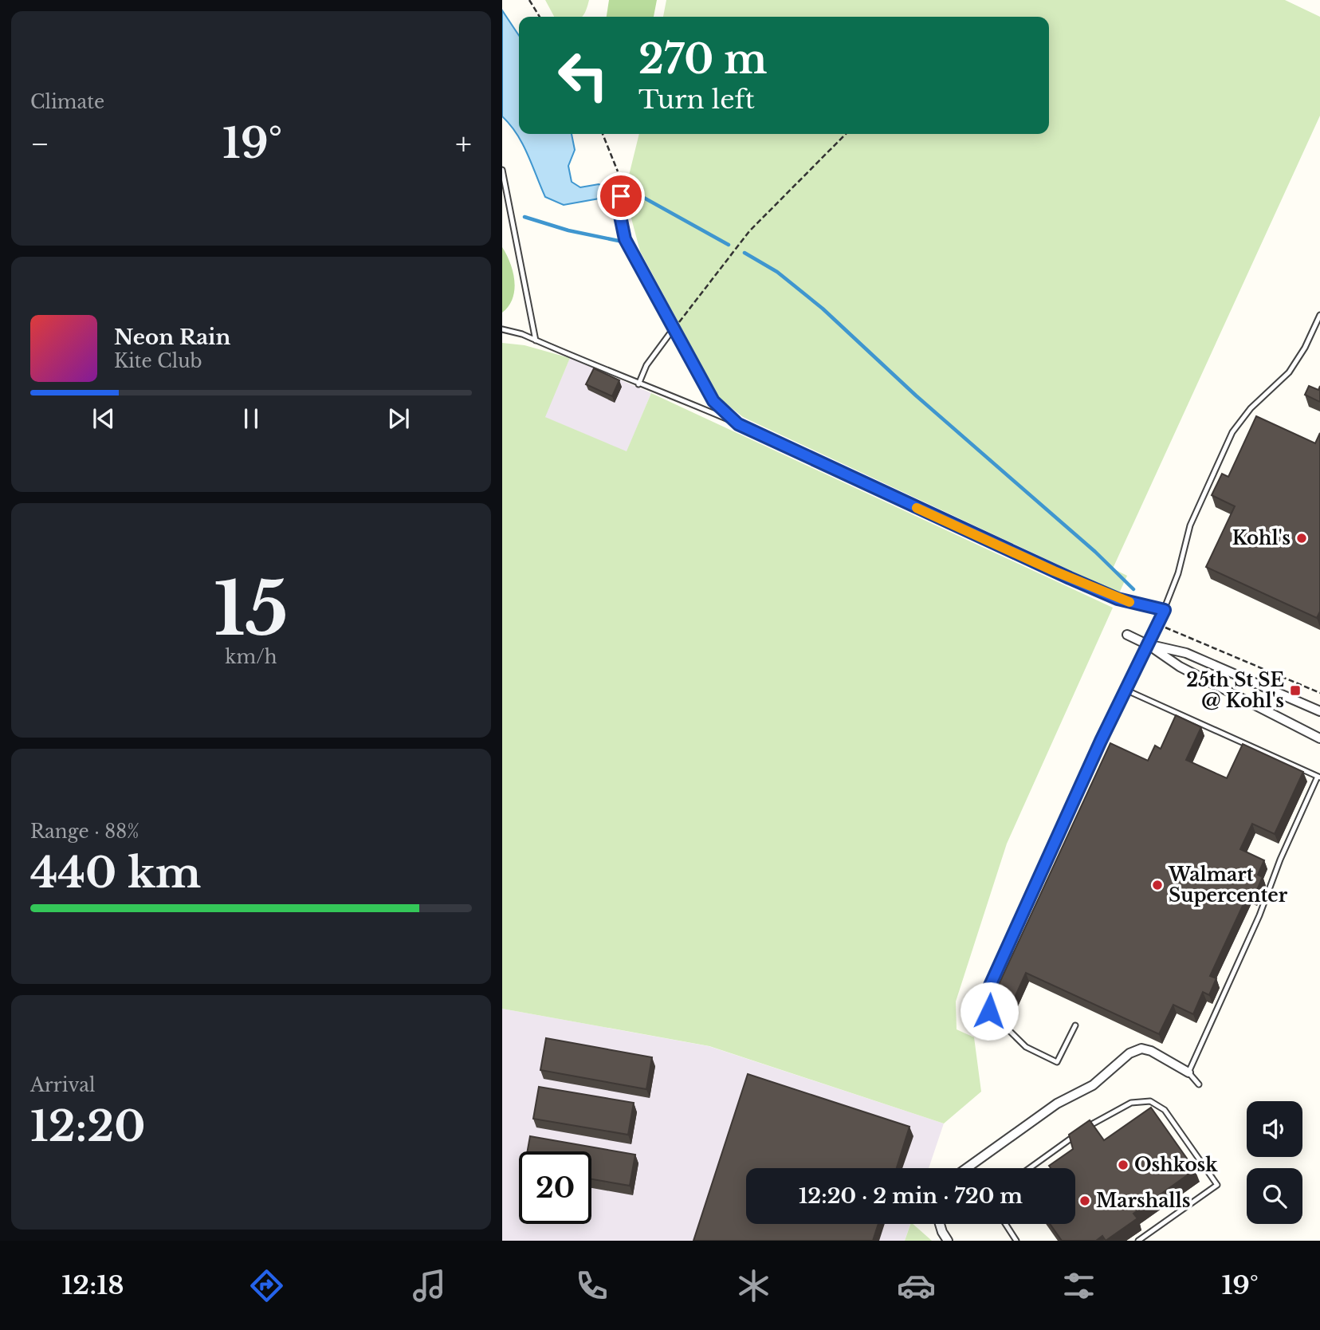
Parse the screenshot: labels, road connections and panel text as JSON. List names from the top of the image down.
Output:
{
  "places": {
    "other": [
      "Kohl's",
      "Walmart Supercenter",
      "Oshkosk",
      "Marshalls"
    ],
    "transit": ["25th St SE @ Kohl's"]
  },
  "page": {
    "tile": [
      "Climate",
      ["15", "km/h"],
      ["Range · 88%", "440 km"],
      ["Arrival", "12:20"]
    ],
    "turn": ["270 m", "Turn left"],
    "heat": ["−", "19°", "+"],
    "song": ["Neon Rain", "Kite Club"],
    "limit": "20",
    "trip": "12:20 · 2 min · 720 m",
    "tabs": ["12:18", "19°"]
  }
}
